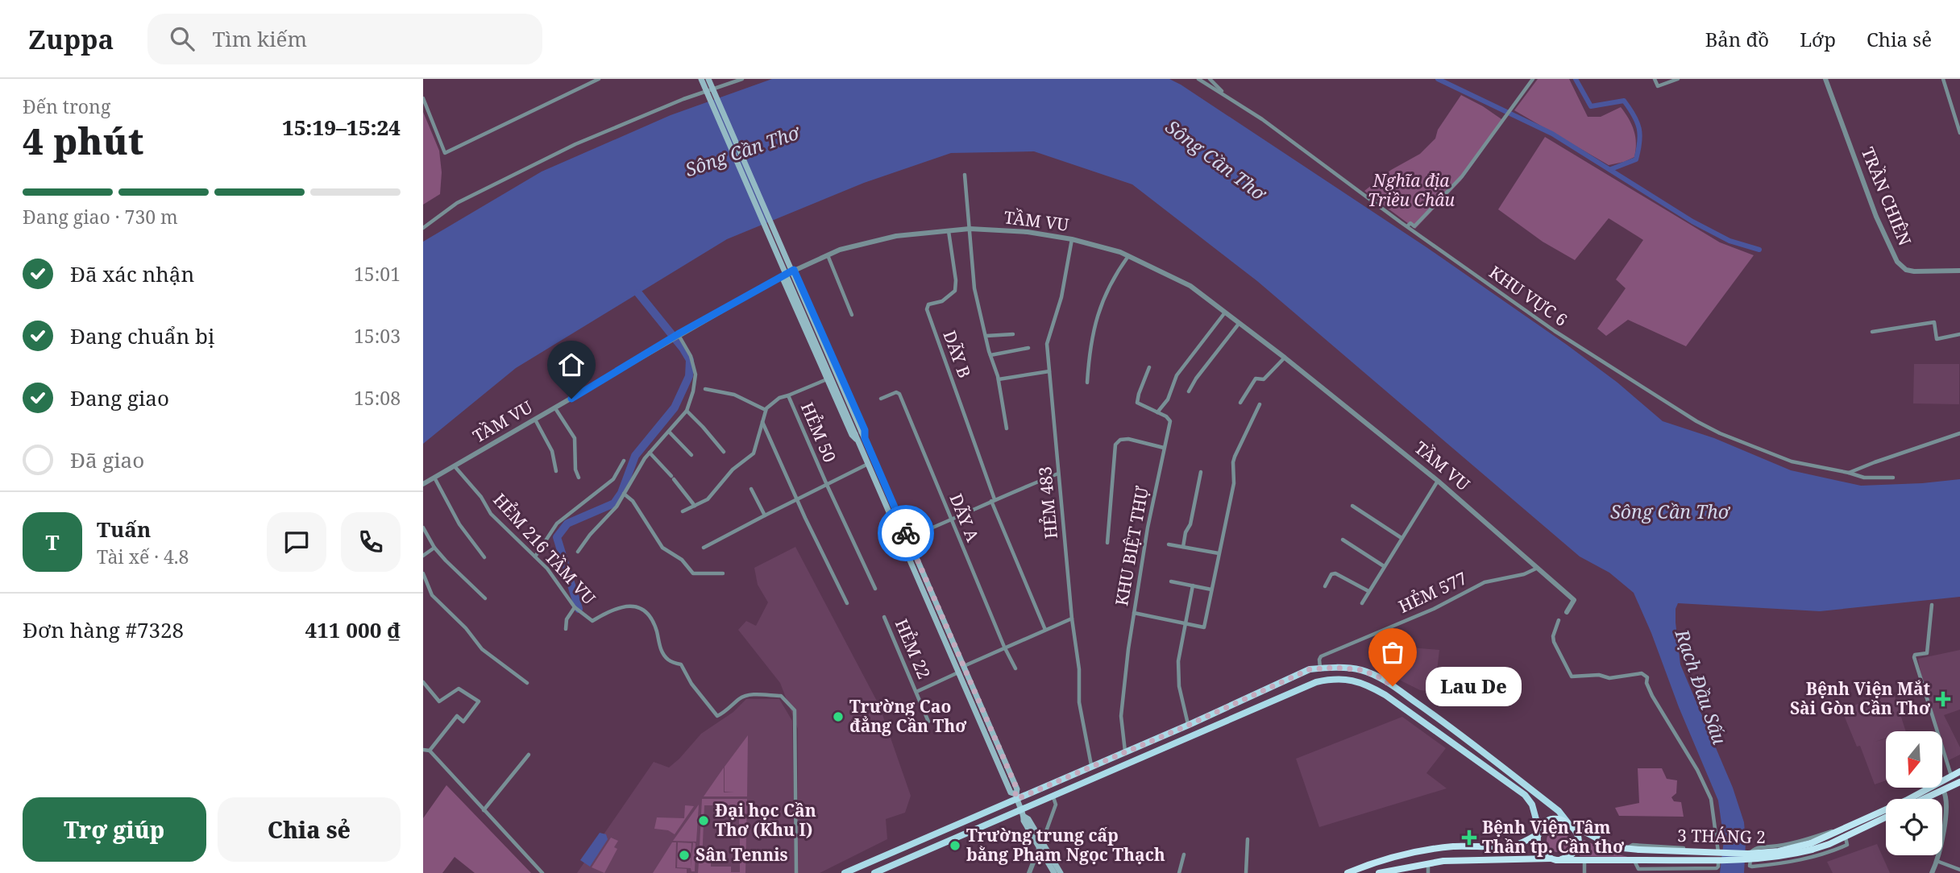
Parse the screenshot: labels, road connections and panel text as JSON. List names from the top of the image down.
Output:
{
  "streets": {
    "highway": ["3 THÁNG 2"],
    "street": [
      "TRẦN CHIÊN",
      "TẦM VU",
      "KHU VỰC 6",
      "DÃY B",
      "HẺM 50",
      "HẺM 483",
      "DÃY A",
      "KHU BIỆT THỰ",
      "HẺM 216 TẦM VU",
      "HẺM 577",
      "HẺM 22"
    ]
  },
  "crossings": [
    ["TẦM VU", "DÃY B"],
    ["TẦM VU", "HẺM 483"],
    ["TẦM VU", "HẺM 216 TẦM VU"],
    ["TẦM VU", "HẺM 577"]
  ],
  "water": ["Sông Cần Thơ", "Rạch Đầu Sấu"],
  "parks": ["Nghĩa địa Triều Châu"],
  "places": {
    "other": [
      "Lau De",
      "Trường Cao đẳng Cần Thơ",
      "Đại học Cần Thơ (Khu I)",
      "Trường trung cấp bằng Phạm Ngọc Thạch",
      "Sân Tennis"
    ],
    "health": ["Bệnh Viện Mắt Sài Gòn Cần Thơ", "Bệnh Viện Tâm Thần tp. Cần thơ"]
  },
  "north": "bottom",
  "page": {
    "header": "Zuppa",
    "search": "Tìm kiếm",
    "nav": ["Bản đồ", "Lớp", "Chia sẻ"],
    "heading": ["4 phút", "Đến trong", "15:19–15:24"],
    "panel": [
      "Tuấn",
      "Tài xế · 4.8",
      "Đơn hàng #7328",
      "411 000 ₫"
    ],
    "bar": "Đang giao · 730 m",
    "list": [
      ["Đã xác nhận", "15:01"],
      ["Đang chuẩn bị", "15:03"],
      ["Đang giao", "15:08"],
      "Đã giao"
    ],
    "round": "T",
    "bubble": "Lau De",
    "buttons": ["Trợ giúp", "Chia sẻ"]
  }
}
